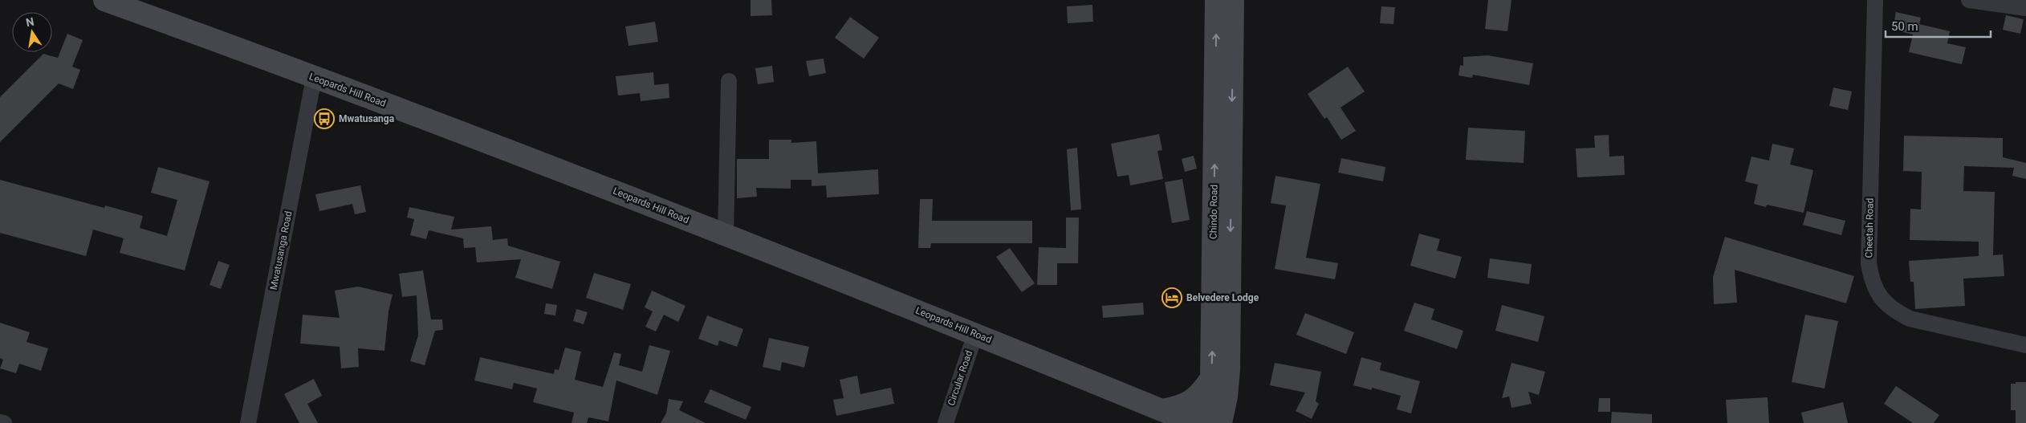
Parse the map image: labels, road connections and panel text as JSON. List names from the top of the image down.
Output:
{
  "streets": {
    "main road": ["Leopards Hill Road", "Chindo Road"],
    "street": ["Cheetah Road", "Mwatusanga Road", "Circular Road"]
  },
  "crossings": [
    ["Leopards Hill Road", "Mwatusanga Road"],
    ["Leopards Hill Road", "Circular Road"]
  ],
  "places": {
    "bus stop": ["Mwatusanga"],
    "hotel": ["Belvedere Lodge"]
  },
  "scale_bar": "50 m",
  "north": "top"
}
